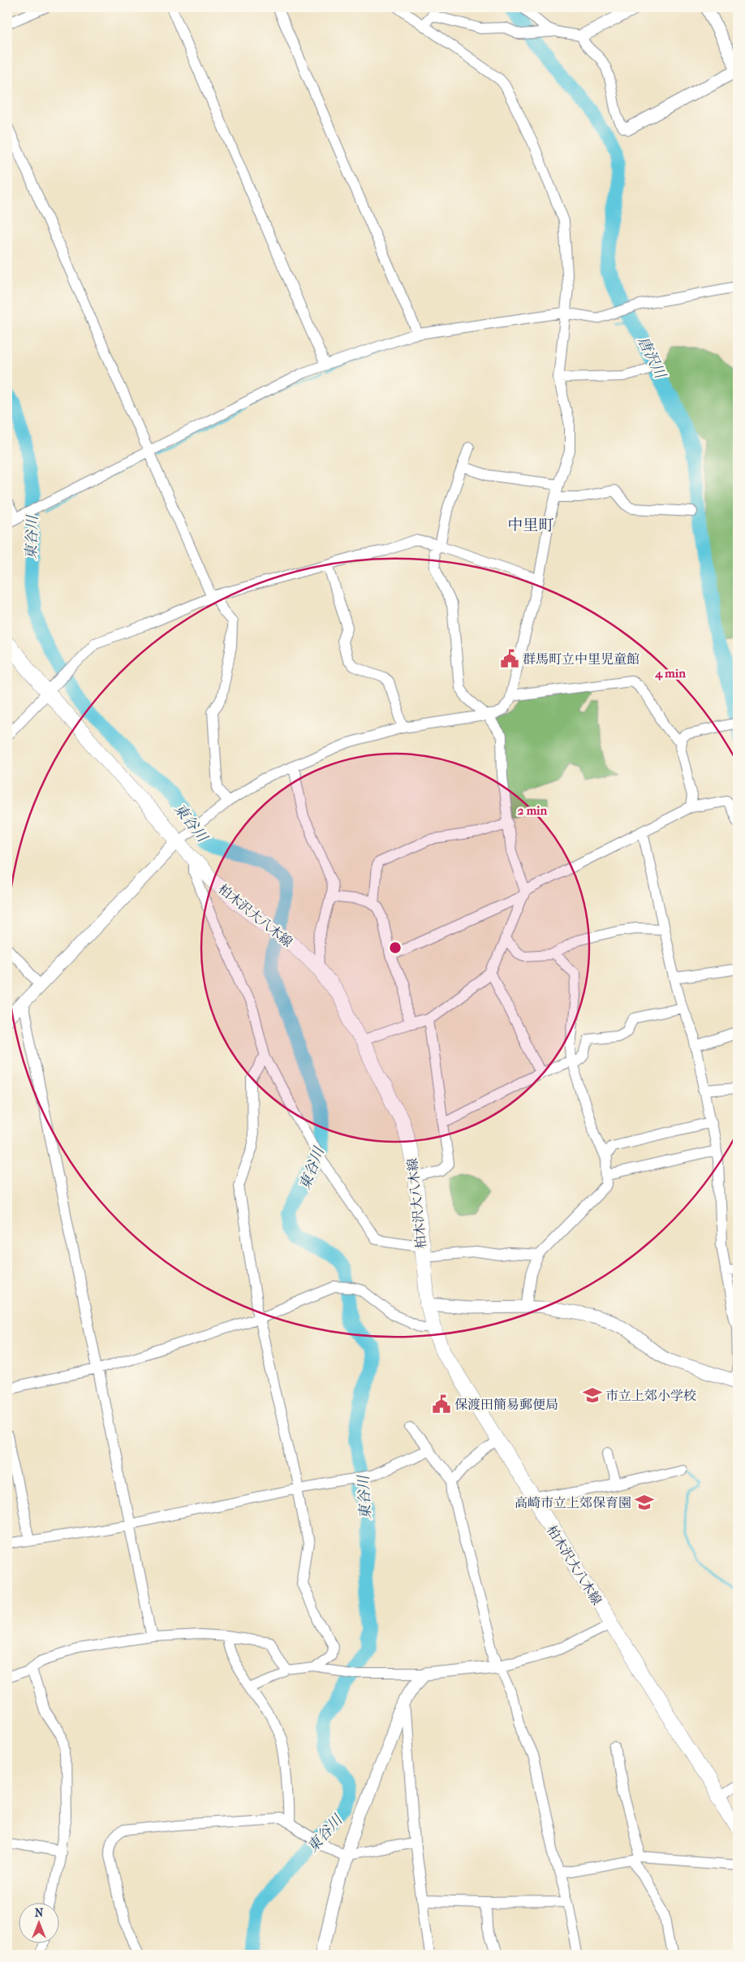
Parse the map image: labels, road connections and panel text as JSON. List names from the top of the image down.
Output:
{
  "streets": {
    "main road": ["柏木沢大八木線"]
  },
  "districts": ["中里町"],
  "water": ["唐沢川", "東谷川"],
  "places": {
    "public building": ["群馬町立中里児童館", "保渡田簡易郵便局"],
    "school or university": ["市立上郊小学校", "高崎市立上郊保育園"]
  },
  "north": "top",
  "rings": ["4 min", "2 min"]
}
